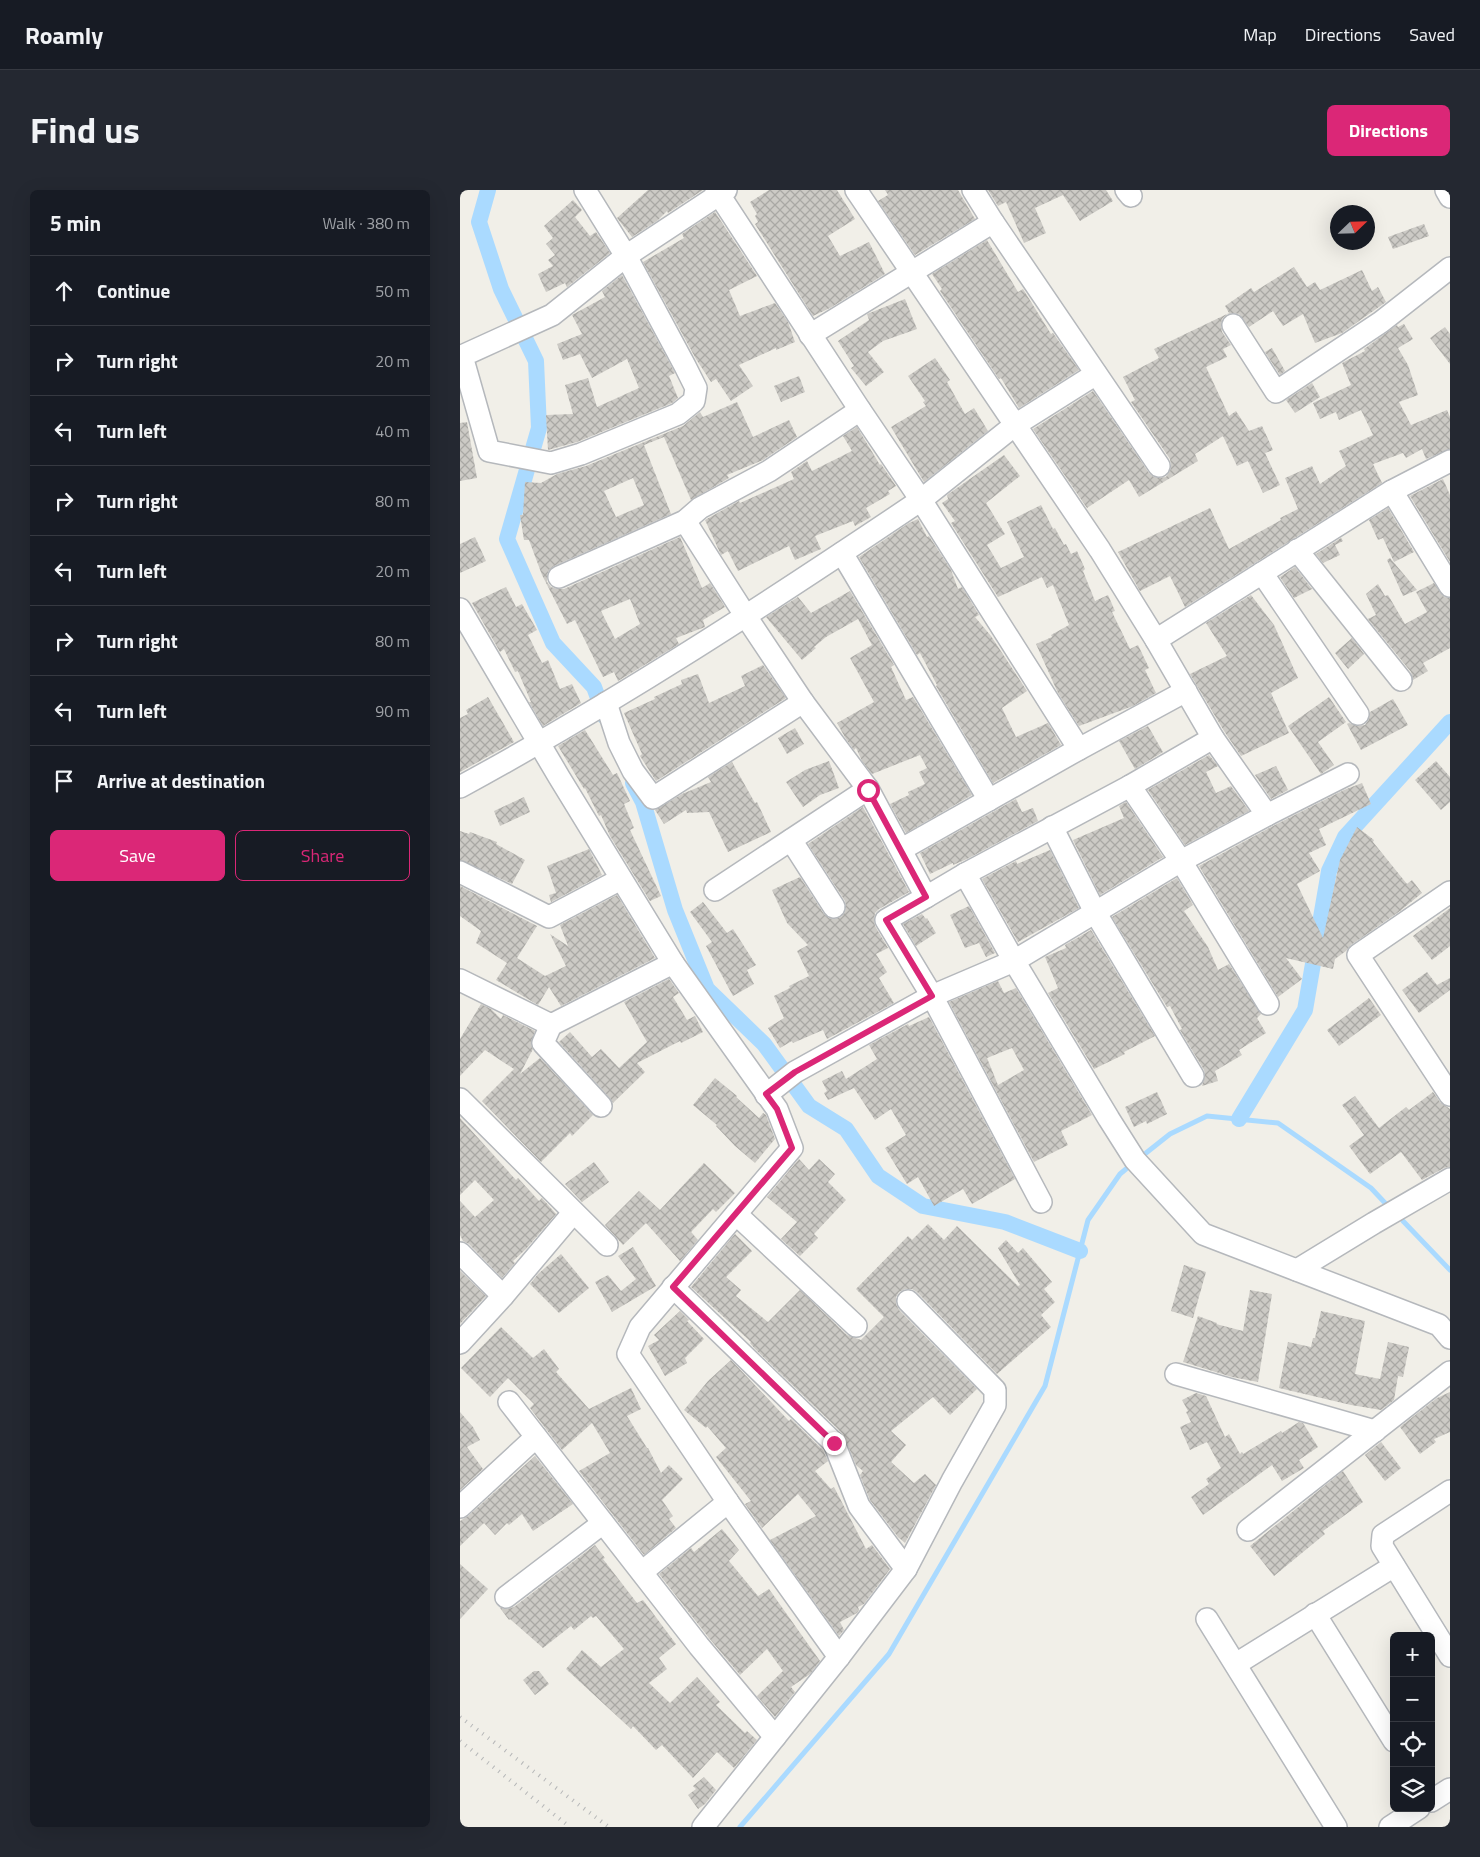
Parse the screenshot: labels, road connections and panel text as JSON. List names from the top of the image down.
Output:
{
  "north": "top right",
  "page": {
    "header": "Roamly",
    "nav": ["Map", "Directions", "Saved"],
    "title": "Find us",
    "buttons": [
      "Directions",
      ["Save", "Share"]
    ],
    "heading": ["5 min", "Walk · 380 m"],
    "list": [
      ["Continue", "50 m"],
      ["Turn right", "20 m"],
      ["Turn left", "40 m"],
      ["Turn right", "80 m"],
      ["Turn left", "20 m"],
      ["Turn right", "80 m"],
      ["Turn left", "90 m"],
      "Arrive at destination"
    ],
    "map_buttons": ["+", "−"]
  }
}
